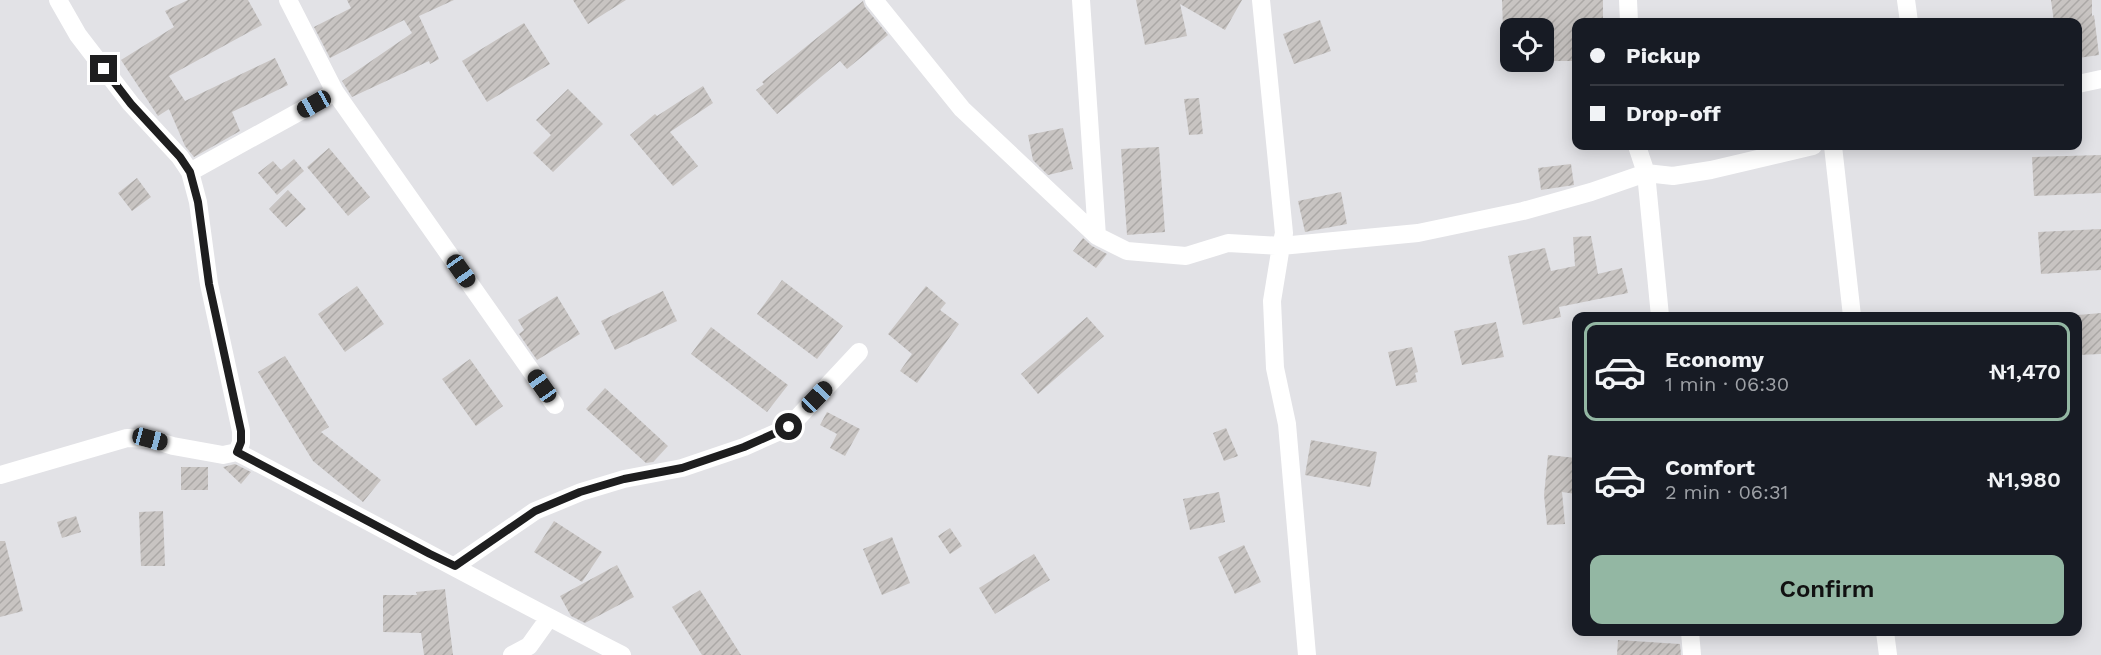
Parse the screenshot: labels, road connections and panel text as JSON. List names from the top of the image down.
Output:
{
  "page": {
    "banner": ["Pickup", "Drop-off"],
    "list": [
      {
        "name": "Economy",
        "note": "1 min · 06:30",
        "value": "₦1,470"
      },
      {
        "name": "Comfort",
        "note": "2 min · 06:31",
        "value": "₦1,980"
      }
    ],
    "buttons": "Confirm"
  }
}
